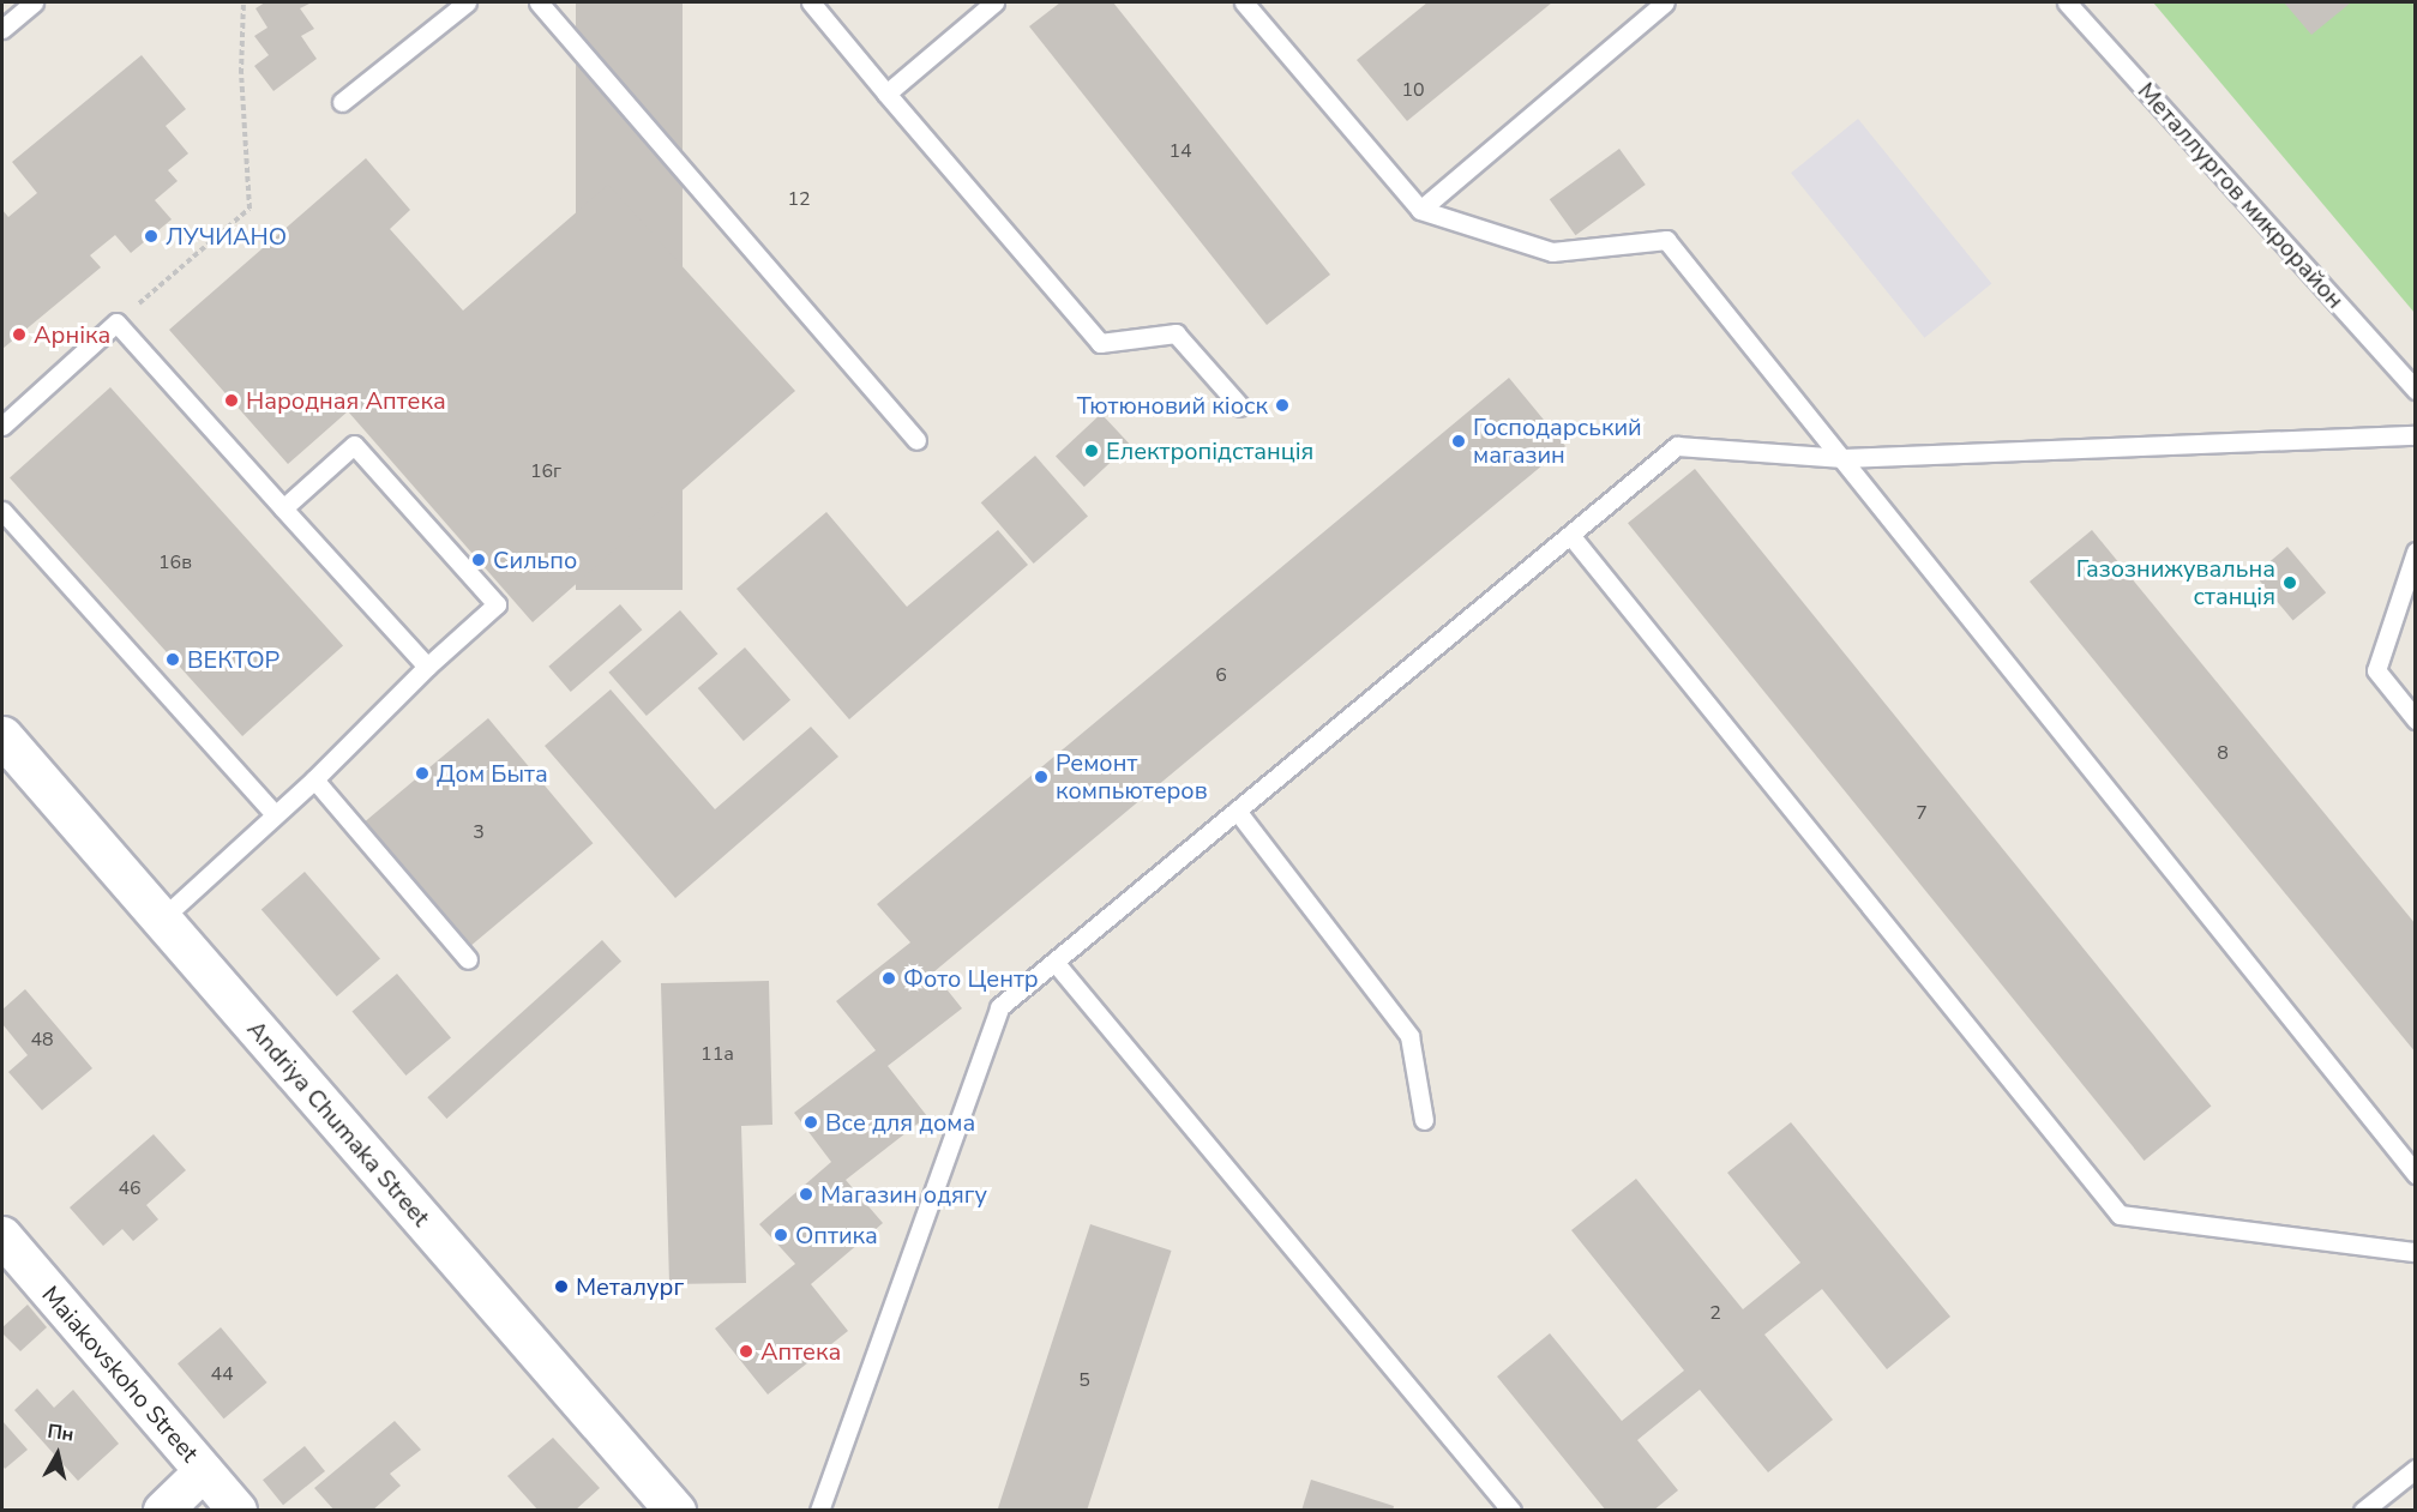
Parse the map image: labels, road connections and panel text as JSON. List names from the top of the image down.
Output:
{
  "streets": {
    "street": ["Andriya Chumaka Street", "Maiakovskoho Street"],
    "lane": ["Металлургов микрорайон"]
  },
  "places": [
    "ЛУЧИАНО",
    "Арніка",
    "Народная Аптека",
    "Тютюновий кіоск",
    "Господарський магазин",
    "Електропідстанція",
    "Сильпо",
    "Газознижувальна станція",
    "ВЕКТОР",
    "Дом Быта",
    "Ремонт компьютеров",
    "Фото Центр",
    "Все для дома",
    "Магазин одягу",
    "Оптика",
    "Металург",
    "Аптека"
  ],
  "house_numbers": [
    "10",
    "14",
    "12",
    "16г",
    "16в",
    "6",
    "8",
    "7",
    "3",
    "48",
    "11а",
    "46",
    "2",
    "44",
    "5"
  ],
  "north": "top"
}
